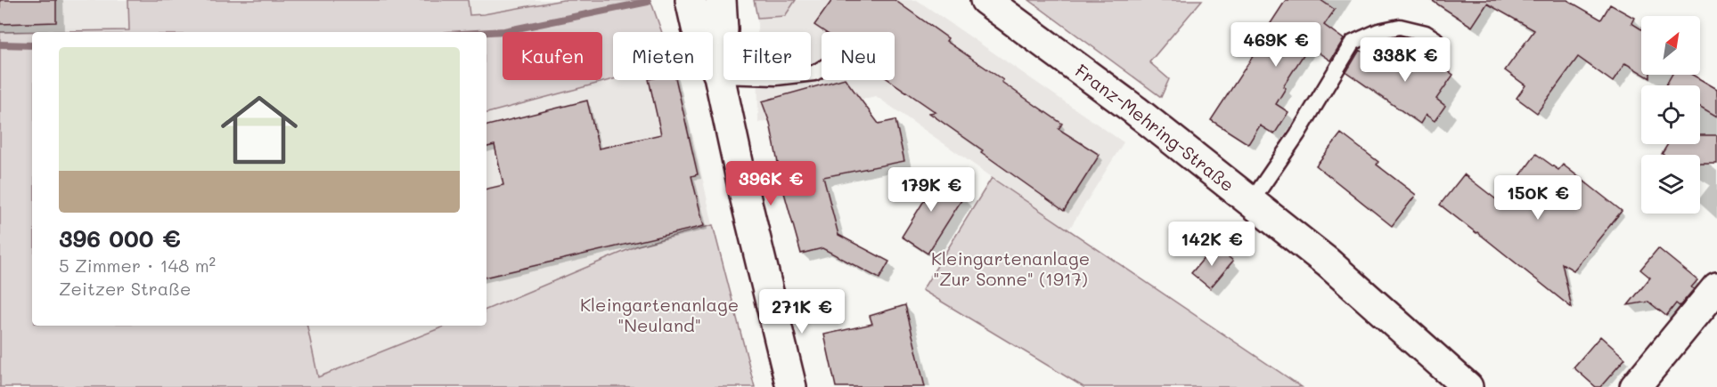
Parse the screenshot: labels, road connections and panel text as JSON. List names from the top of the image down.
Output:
{
  "streets": {
    "street": ["Franz-Mehring-Straße"]
  },
  "parks": ["Kleingartenanlage \"Zur Sonne\" (1917)", "Kleingartenanlage \"Neuland\""],
  "north": "top right",
  "page": {
    "price": [
      "469K €",
      "338K €",
      "396K €",
      "179K €",
      "150K €",
      "142K €",
      "271K €"
    ],
    "chip": [
      "Kaufen",
      "Mieten",
      "Filter",
      "Neu"
    ],
    "list": [
      {
        "name": "396 000 €",
        "note": "5 Zimmer · 148 m² · Zeitzer Straße"
      }
    ]
  }
}
